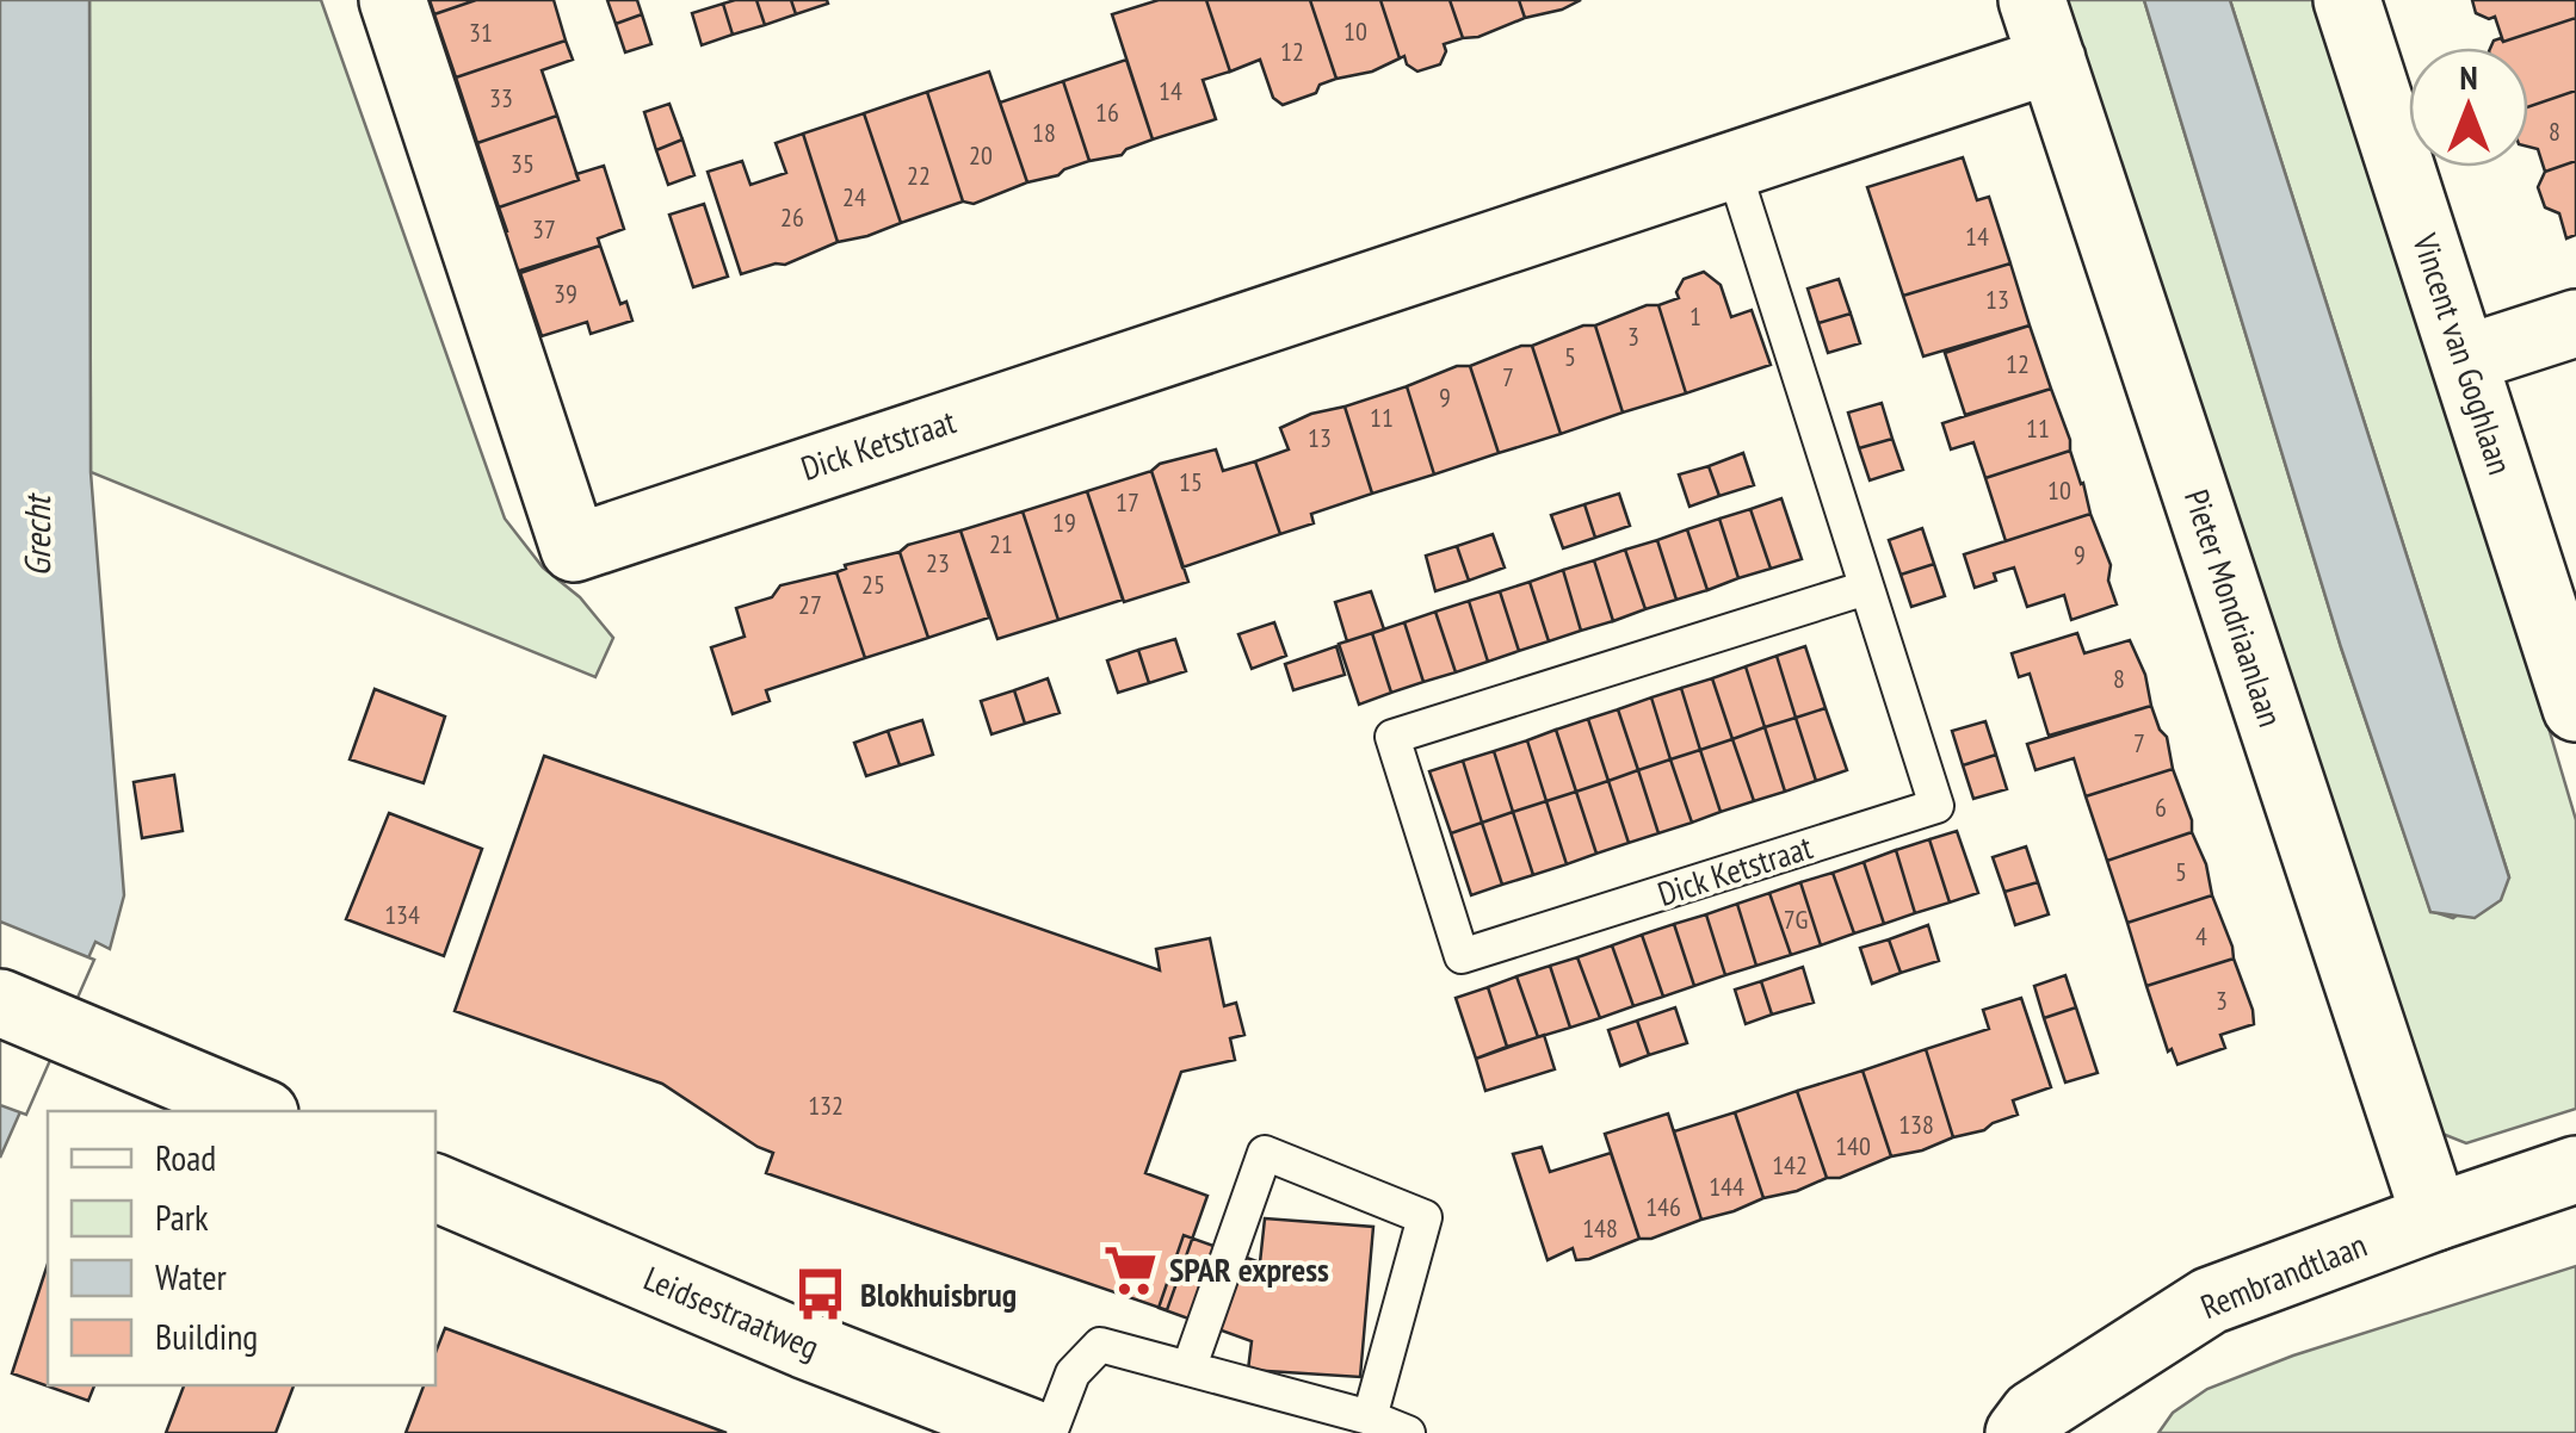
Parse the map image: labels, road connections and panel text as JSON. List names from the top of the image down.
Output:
{
  "streets": {
    "street": [
      "Vincent van Goghlaan",
      "Dick Ketstraat",
      "Pieter Mondriaanlaan",
      "Rembrandtlaan",
      "Leidsestraatweg"
    ]
  },
  "crossings": [
    ["Dick Ketstraat", "Pieter Mondriaanlaan"],
    ["Pieter Mondriaanlaan", "Rembrandtlaan"]
  ],
  "water": ["Grecht"],
  "places": {
    "supermarket": ["SPAR express"],
    "bus stop": ["Blokhuisbrug"]
  },
  "house_numbers": [
    "10",
    "31",
    "12",
    "14",
    "33",
    "16",
    "8",
    "18",
    "20",
    "35",
    "22",
    "24",
    "26",
    "37",
    "14",
    "39",
    "13",
    "1",
    "3",
    "5",
    "12",
    "7",
    "9",
    "11",
    "11",
    "13",
    "15",
    "10",
    "17",
    "19",
    "21",
    "9",
    "23",
    "25",
    "27",
    "8",
    "7",
    "6",
    "5",
    "134",
    "7G",
    "4",
    "3",
    "132",
    "138",
    "140",
    "142",
    "144",
    "146",
    "148"
  ],
  "legend": [
    "Road",
    "Park",
    "Water",
    "Building"
  ],
  "north": "top"
}
